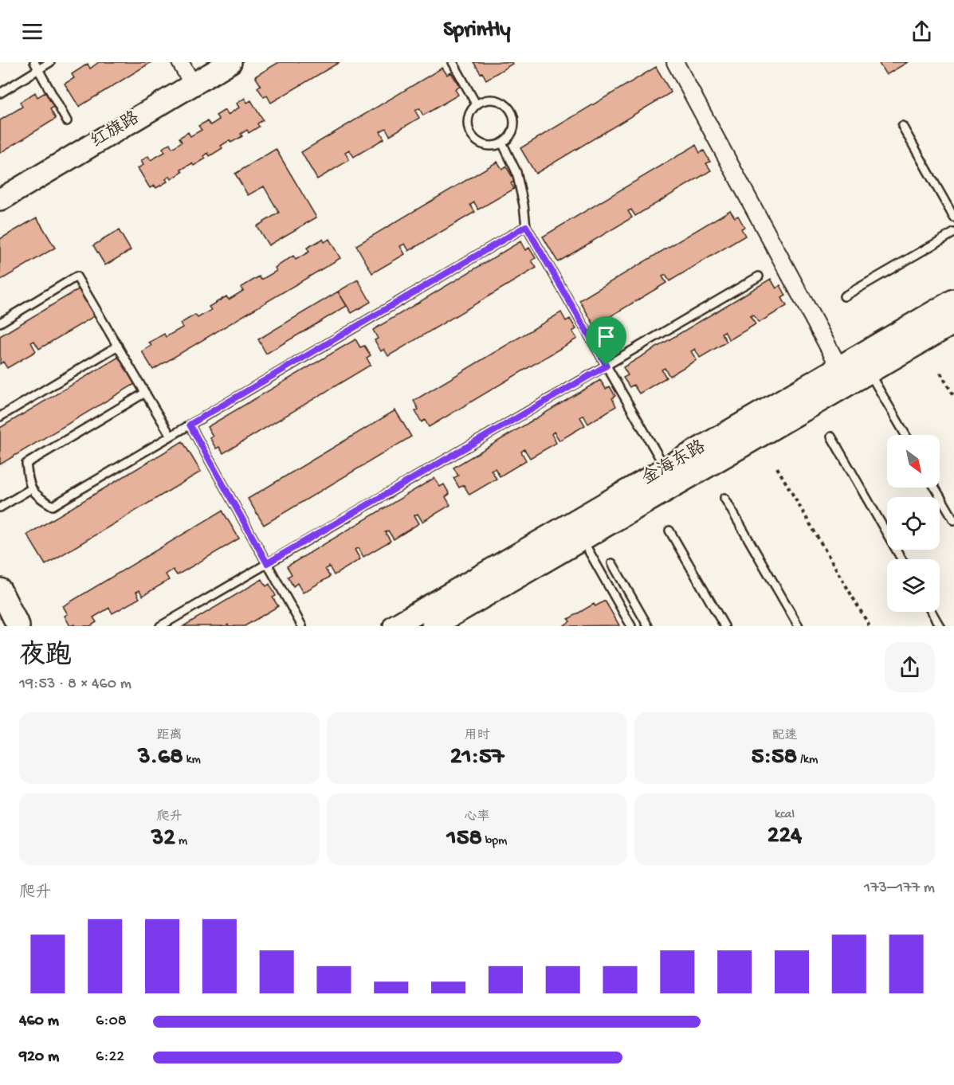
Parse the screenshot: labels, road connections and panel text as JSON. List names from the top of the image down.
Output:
{
  "streets": {
    "main road": ["红旗路", "金海东路"]
  },
  "north": "bottom right",
  "page": {
    "header": "Sprintly",
    "heading": ["夜跑", "19:53 · 8 × 460 m"],
    "stats": [
      ["距离", "3.68 km"],
      ["用时", "21:57"],
      ["配速", "5:58 /km"],
      ["爬升", "32 m"],
      ["心率", "158 bpm"],
      ["kcal", "224"]
    ],
    "chart": ["爬升", "173–177 m"],
    "list": [
      {
        "name": "460 m",
        "note": "6:08"
      },
      {
        "name": "920 m",
        "note": "6:22"
      }
    ]
  }
}
